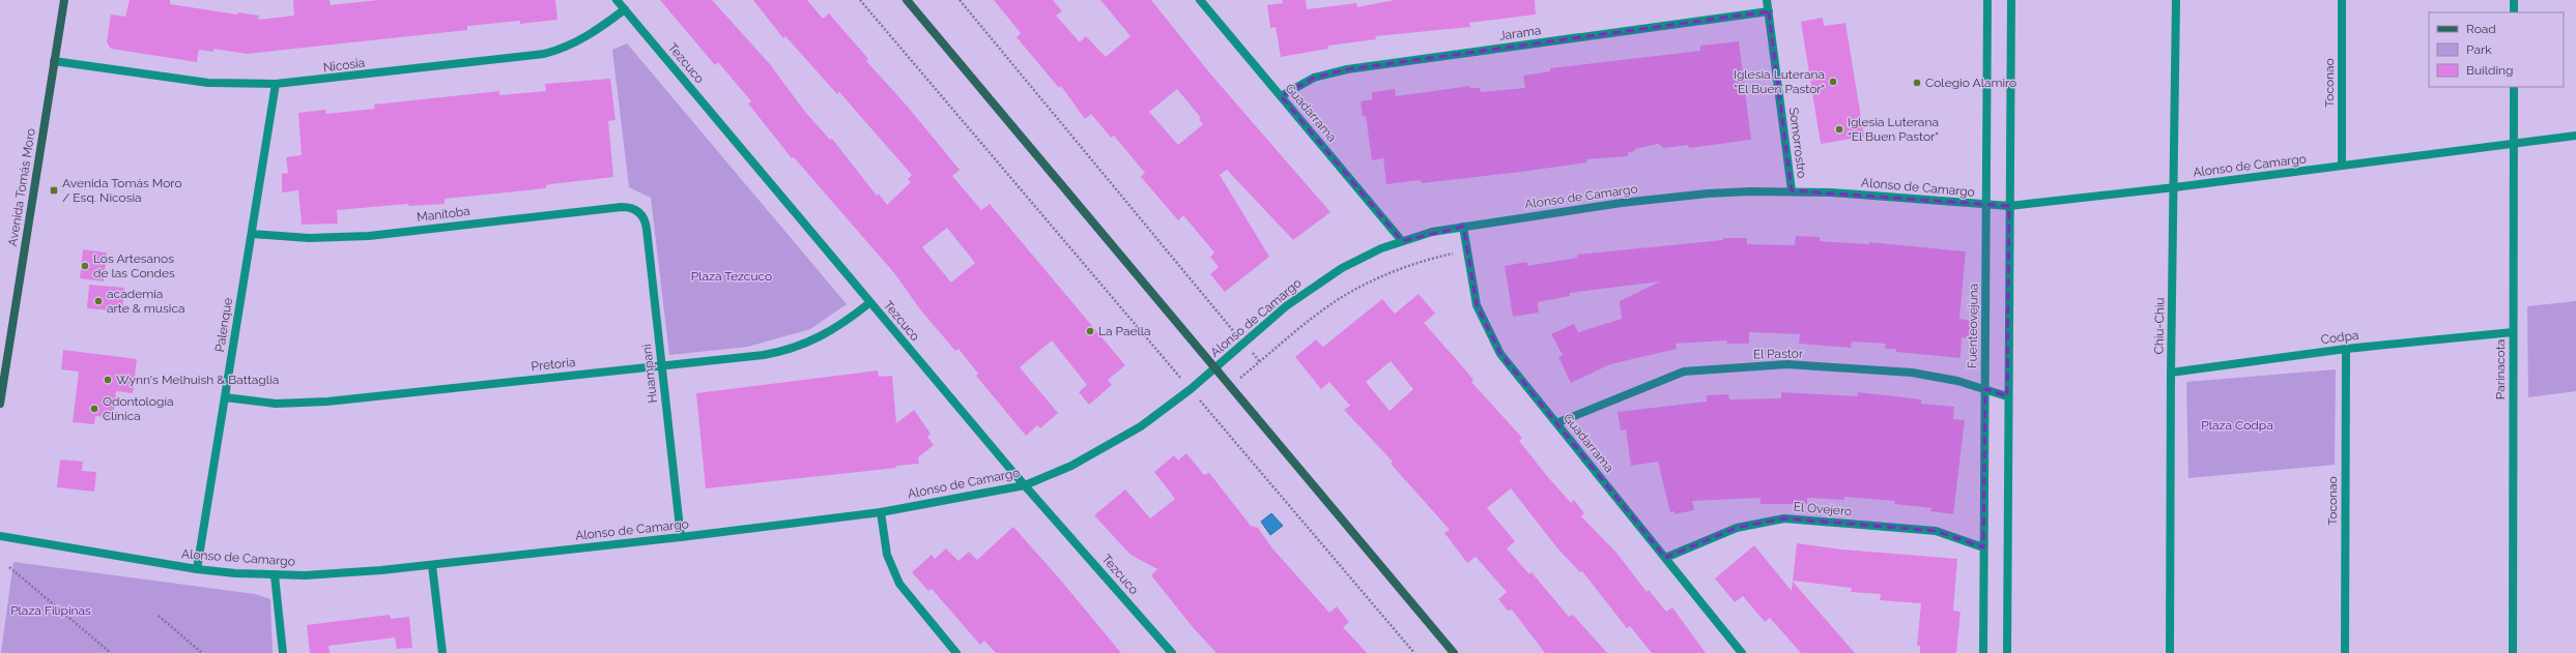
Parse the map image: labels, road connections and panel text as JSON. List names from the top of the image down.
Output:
{
  "streets": {
    "main road": ["Avenida Tomás Moro"],
    "street": [
      "Jarama",
      "Tezcuco",
      "Nicosia",
      "Toconao",
      "Guadarrama",
      "Somorrostro",
      "Alonso de Camargo",
      "Manitoba",
      "Palenque",
      "Fuenteovejuna",
      "Chiu-Chiu",
      "Codpa",
      "El Pastor",
      "Pretoria",
      "Parinacota",
      "Huampani",
      "El Ovejero"
    ]
  },
  "crossings": [
    ["Jarama", "Guadarrama"],
    ["Jarama", "Somorrostro"],
    ["Tezcuco", "Nicosia"],
    ["Tezcuco", "Alonso de Camargo"],
    ["Tezcuco", "Pretoria"],
    ["Nicosia", "Avenida Tomás Moro"],
    ["Nicosia", "Palenque"],
    ["Toconao", "Alonso de Camargo"],
    ["Toconao", "Codpa"],
    ["Guadarrama", "Alonso de Camargo"],
    ["Guadarrama", "El Pastor"],
    ["Guadarrama", "El Ovejero"],
    ["Somorrostro", "Alonso de Camargo"],
    ["Alonso de Camargo", "Palenque"],
    ["Alonso de Camargo", "Fuenteovejuna"],
    ["Alonso de Camargo", "Chiu-Chiu"],
    ["Alonso de Camargo", "Parinacota"],
    ["Alonso de Camargo", "Huampani"],
    ["Manitoba", "Palenque"],
    ["Manitoba", "Huampani"],
    ["Palenque", "Pretoria"],
    ["Fuenteovejuna", "El Pastor"],
    ["Fuenteovejuna", "El Ovejero"],
    ["Chiu-Chiu", "Codpa"],
    ["Codpa", "Parinacota"],
    ["Pretoria", "Huampani"]
  ],
  "parks": ["Plaza Tezcuco", "Plaza Codpa", "Plaza Filipinas"],
  "places": {
    "other": [
      "Iglesia Luterana \"El Buen Pastor\"",
      "Colegio Alamiro",
      "Iglesia Luterana “El Buen Pastor”",
      "Los Artesanos de las Condes",
      "academia arte & musica",
      "La Paella",
      "Wynn's Melhuish & Battaglia",
      "Odontología Clínica"
    ],
    "transit": ["Avenida Tomás Moro / Esq. Nicosia"]
  },
  "legend": ["Road", "Park", "Building"]
}
